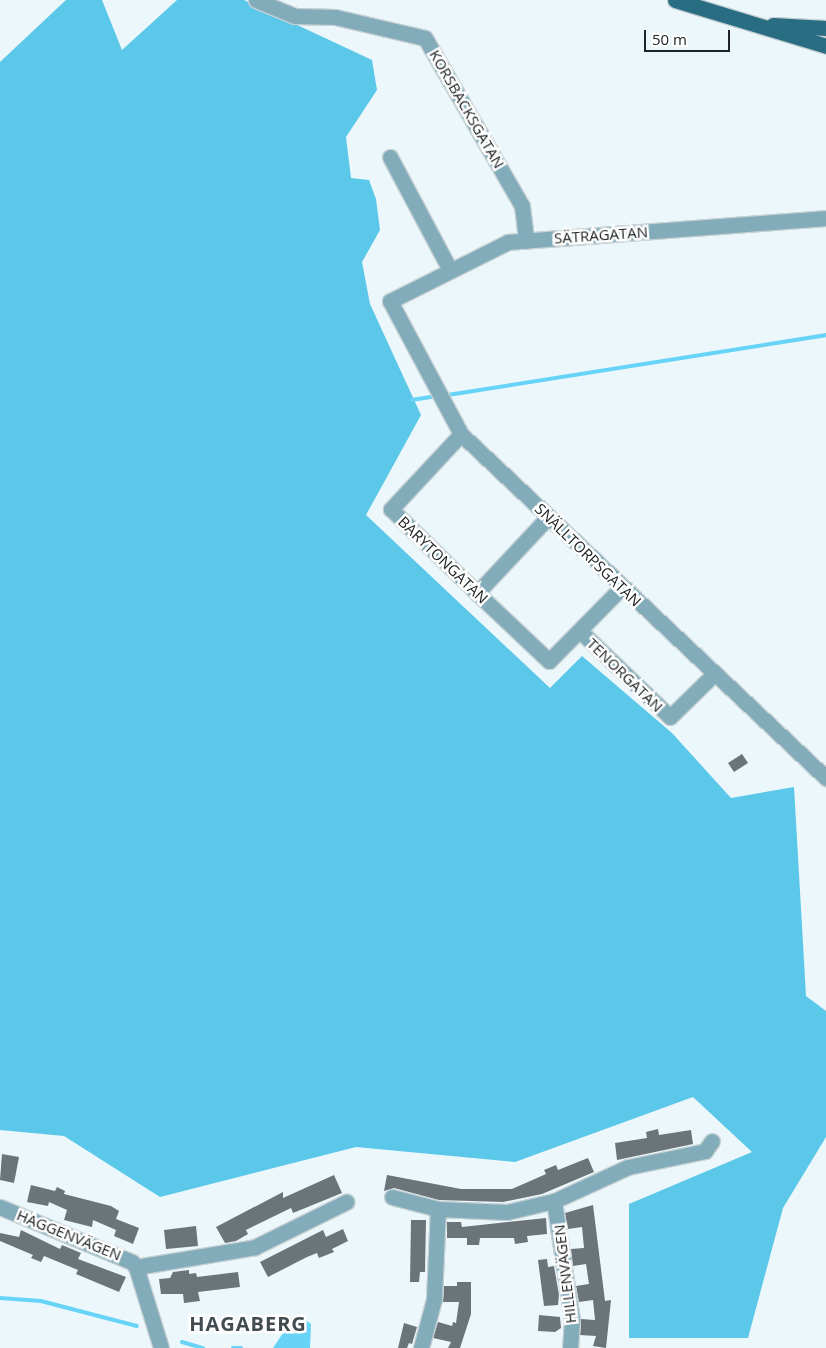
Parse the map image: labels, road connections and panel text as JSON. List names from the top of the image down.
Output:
{
  "streets": {
    "street": [
      "KORSBACKSGATAN",
      "SÄTRAGATAN",
      "SNÄLLTORPSGATAN",
      "BARYTONGATAN",
      "TENORGATAN",
      "HAGGENVÄGEN",
      "HILLENVÄGEN"
    ]
  },
  "crossings": [
    ["KORSBACKSGATAN", "SÄTRAGATAN"],
    ["SÄTRAGATAN", "SNÄLLTORPSGATAN"],
    ["SNÄLLTORPSGATAN", "BARYTONGATAN"],
    ["SNÄLLTORPSGATAN", "TENORGATAN"],
    ["BARYTONGATAN", "TENORGATAN"]
  ],
  "districts": ["HAGABERG"],
  "scale_bar": "50 m"
}
